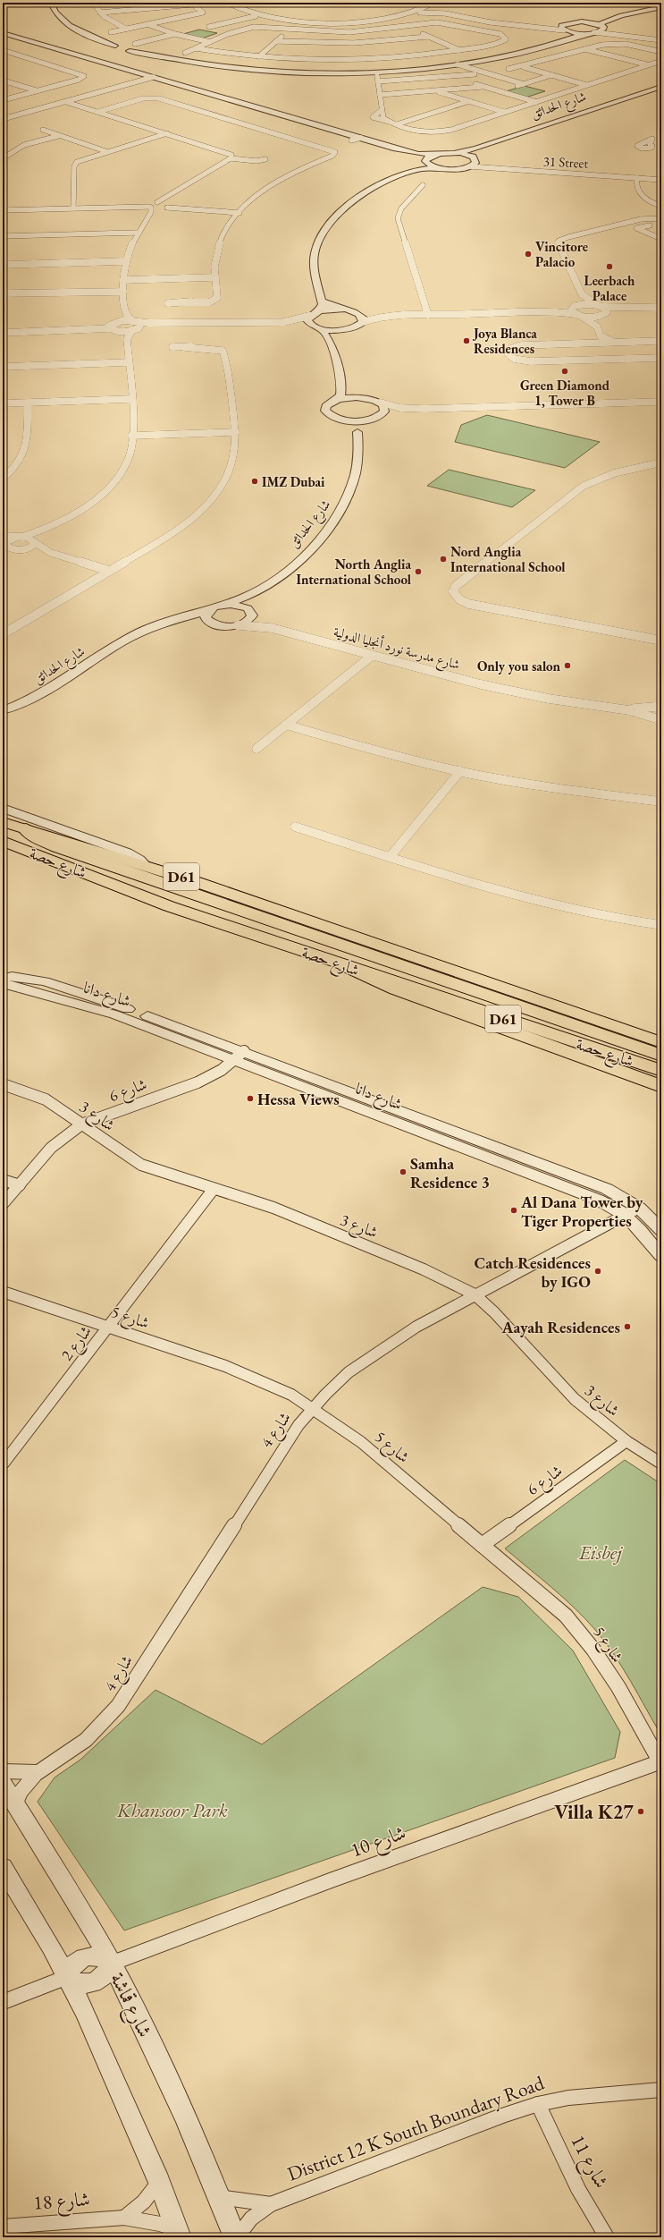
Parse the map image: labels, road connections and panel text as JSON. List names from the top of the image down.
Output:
{
  "streets": {
    "main road": ["شارع حصة", "D61"],
    "street": [
      "شارع الحدائق",
      "31 Street",
      "شارع مدرسة نورد أنجليا الدولية",
      "شارع دانا",
      "شارع 6",
      "شارع 3",
      "شارع 5",
      "شارع 2",
      "شارع 4",
      "شارع 10",
      "شارع قماشة",
      "District 12 K South Boundary Road",
      "شارع 11",
      "شارع 18"
    ]
  },
  "crossings": [
    ["شارع دانا", "شارع 6"],
    ["شارع دانا", "شارع 4"],
    ["شارع 6", "شارع 3"],
    ["شارع 6", "شارع 5"],
    ["شارع 3", "شارع 2"],
    ["شارع 3", "شارع 4"],
    ["شارع 5", "شارع 2"],
    ["شارع 5", "شارع 4"],
    ["شارع 5", "شارع 10"],
    ["شارع 4", "شارع قماشة"],
    ["شارع 10", "شارع قماشة"],
    ["شارع قماشة", "District 12 K South Boundary Road"],
    ["District 12 K South Boundary Road", "شارع 11"]
  ],
  "parks": ["Eisbej", "Khansoor Park"],
  "places": [
    "Vincitore Palacio",
    "Leerbach Palace",
    "Joya Blanca Residences",
    "Green Diamond 1, Tower B",
    "IMZ Dubai",
    "Nord Anglia International School",
    "North Anglia International School",
    "Only you salon",
    "Hessa Views",
    "Samha Residence 3",
    "Al Dana Tower by Tiger Properties",
    "Catch Residences by IGO",
    "Aayah Residences",
    "Villa K27"
  ]
}
